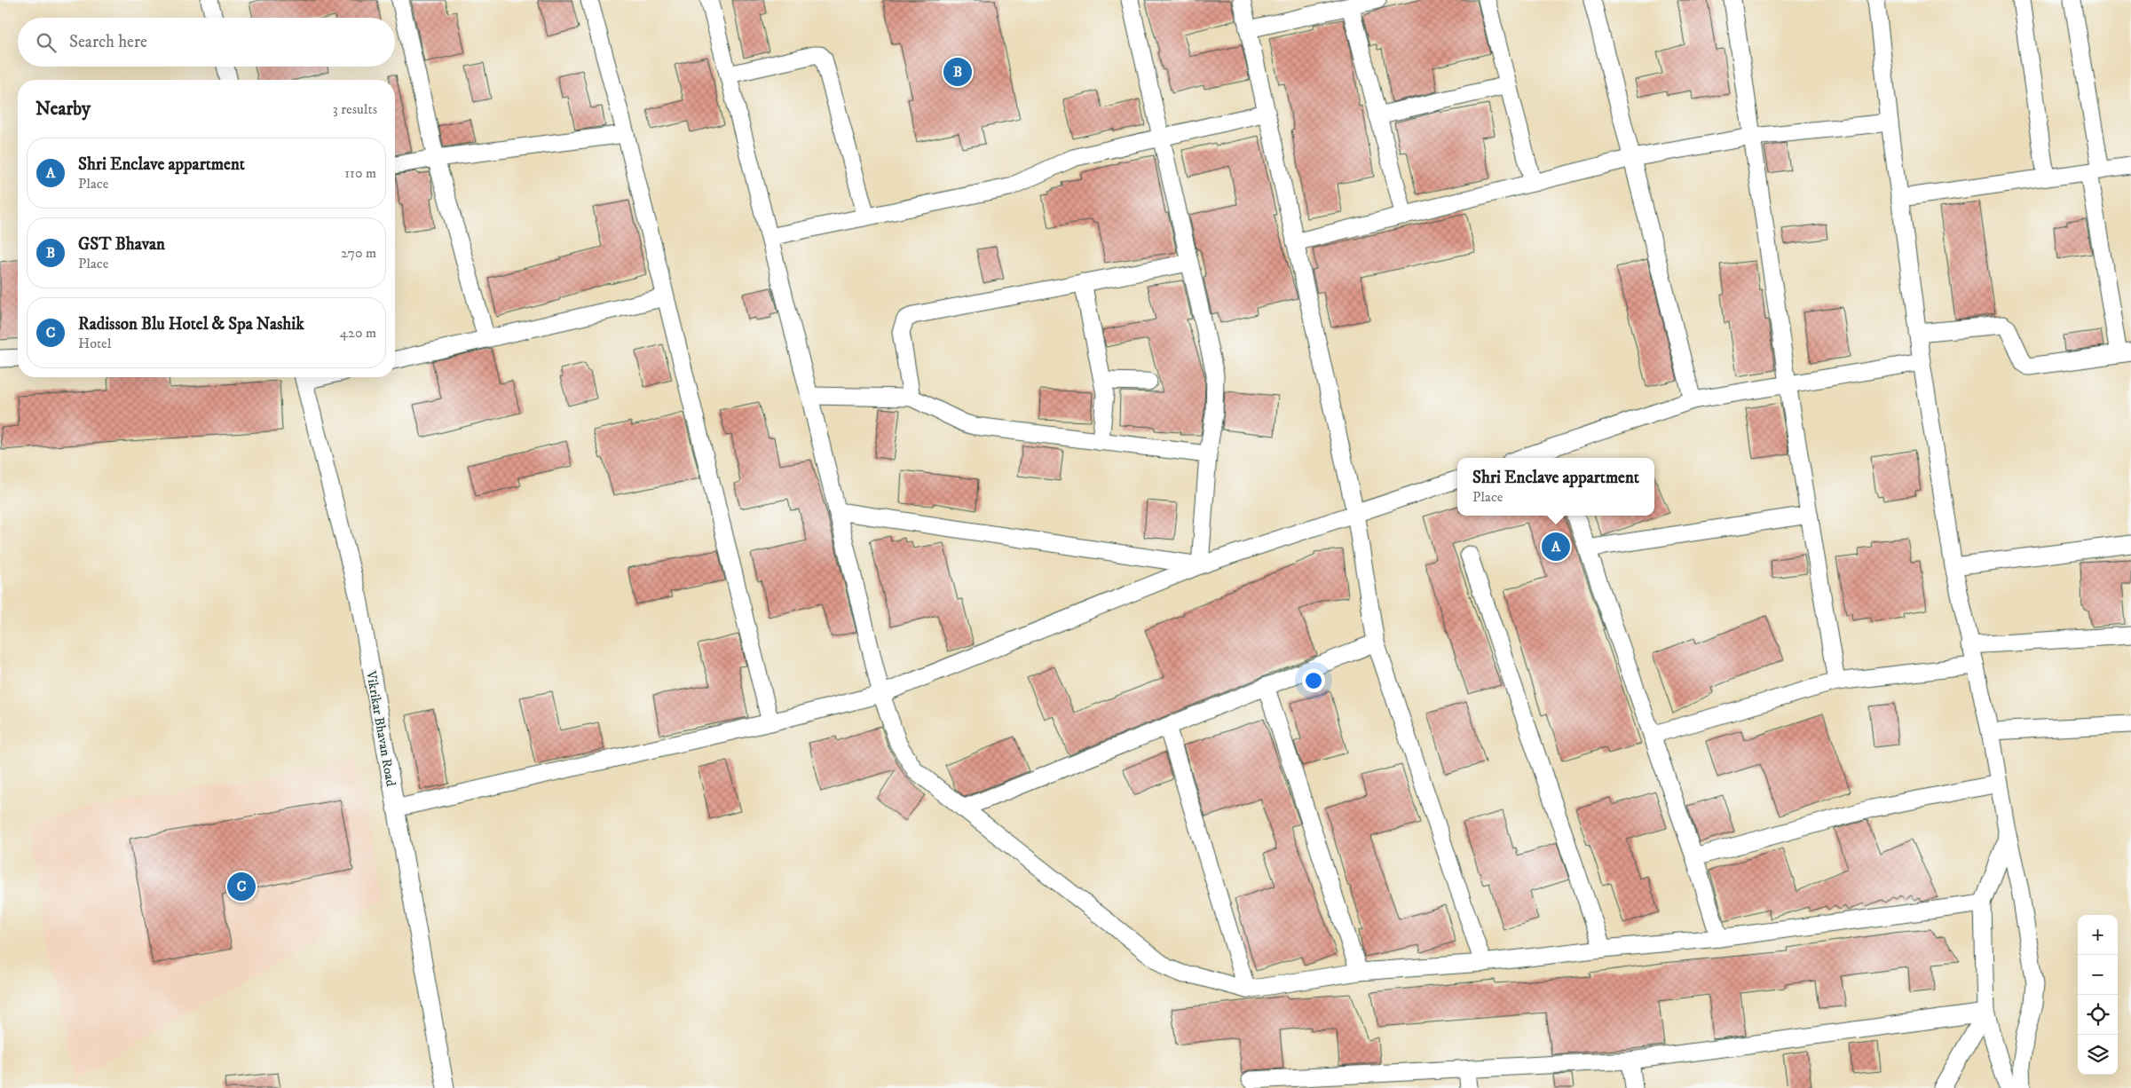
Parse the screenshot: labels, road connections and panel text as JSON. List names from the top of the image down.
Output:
{
  "streets": {
    "street": ["Vikrikar Bhavan Road"]
  },
  "page": {
    "search": "Search here",
    "pins": ["B", "A", "C"],
    "heading": ["Nearby", "3 results"],
    "list": [
      {
        "mark": "A",
        "name": "Shri Enclave appartment",
        "note": "Place",
        "value": "110 m"
      },
      {
        "mark": "B",
        "name": "GST Bhavan",
        "note": "Place",
        "value": "270 m"
      },
      {
        "mark": "C",
        "name": "Radisson Blu Hotel & Spa Nashik",
        "note": "Hotel",
        "value": "420 m"
      }
    ],
    "popup": ["Shri Enclave appartment", "Place"],
    "map_buttons": ["+", "−"]
  }
}
